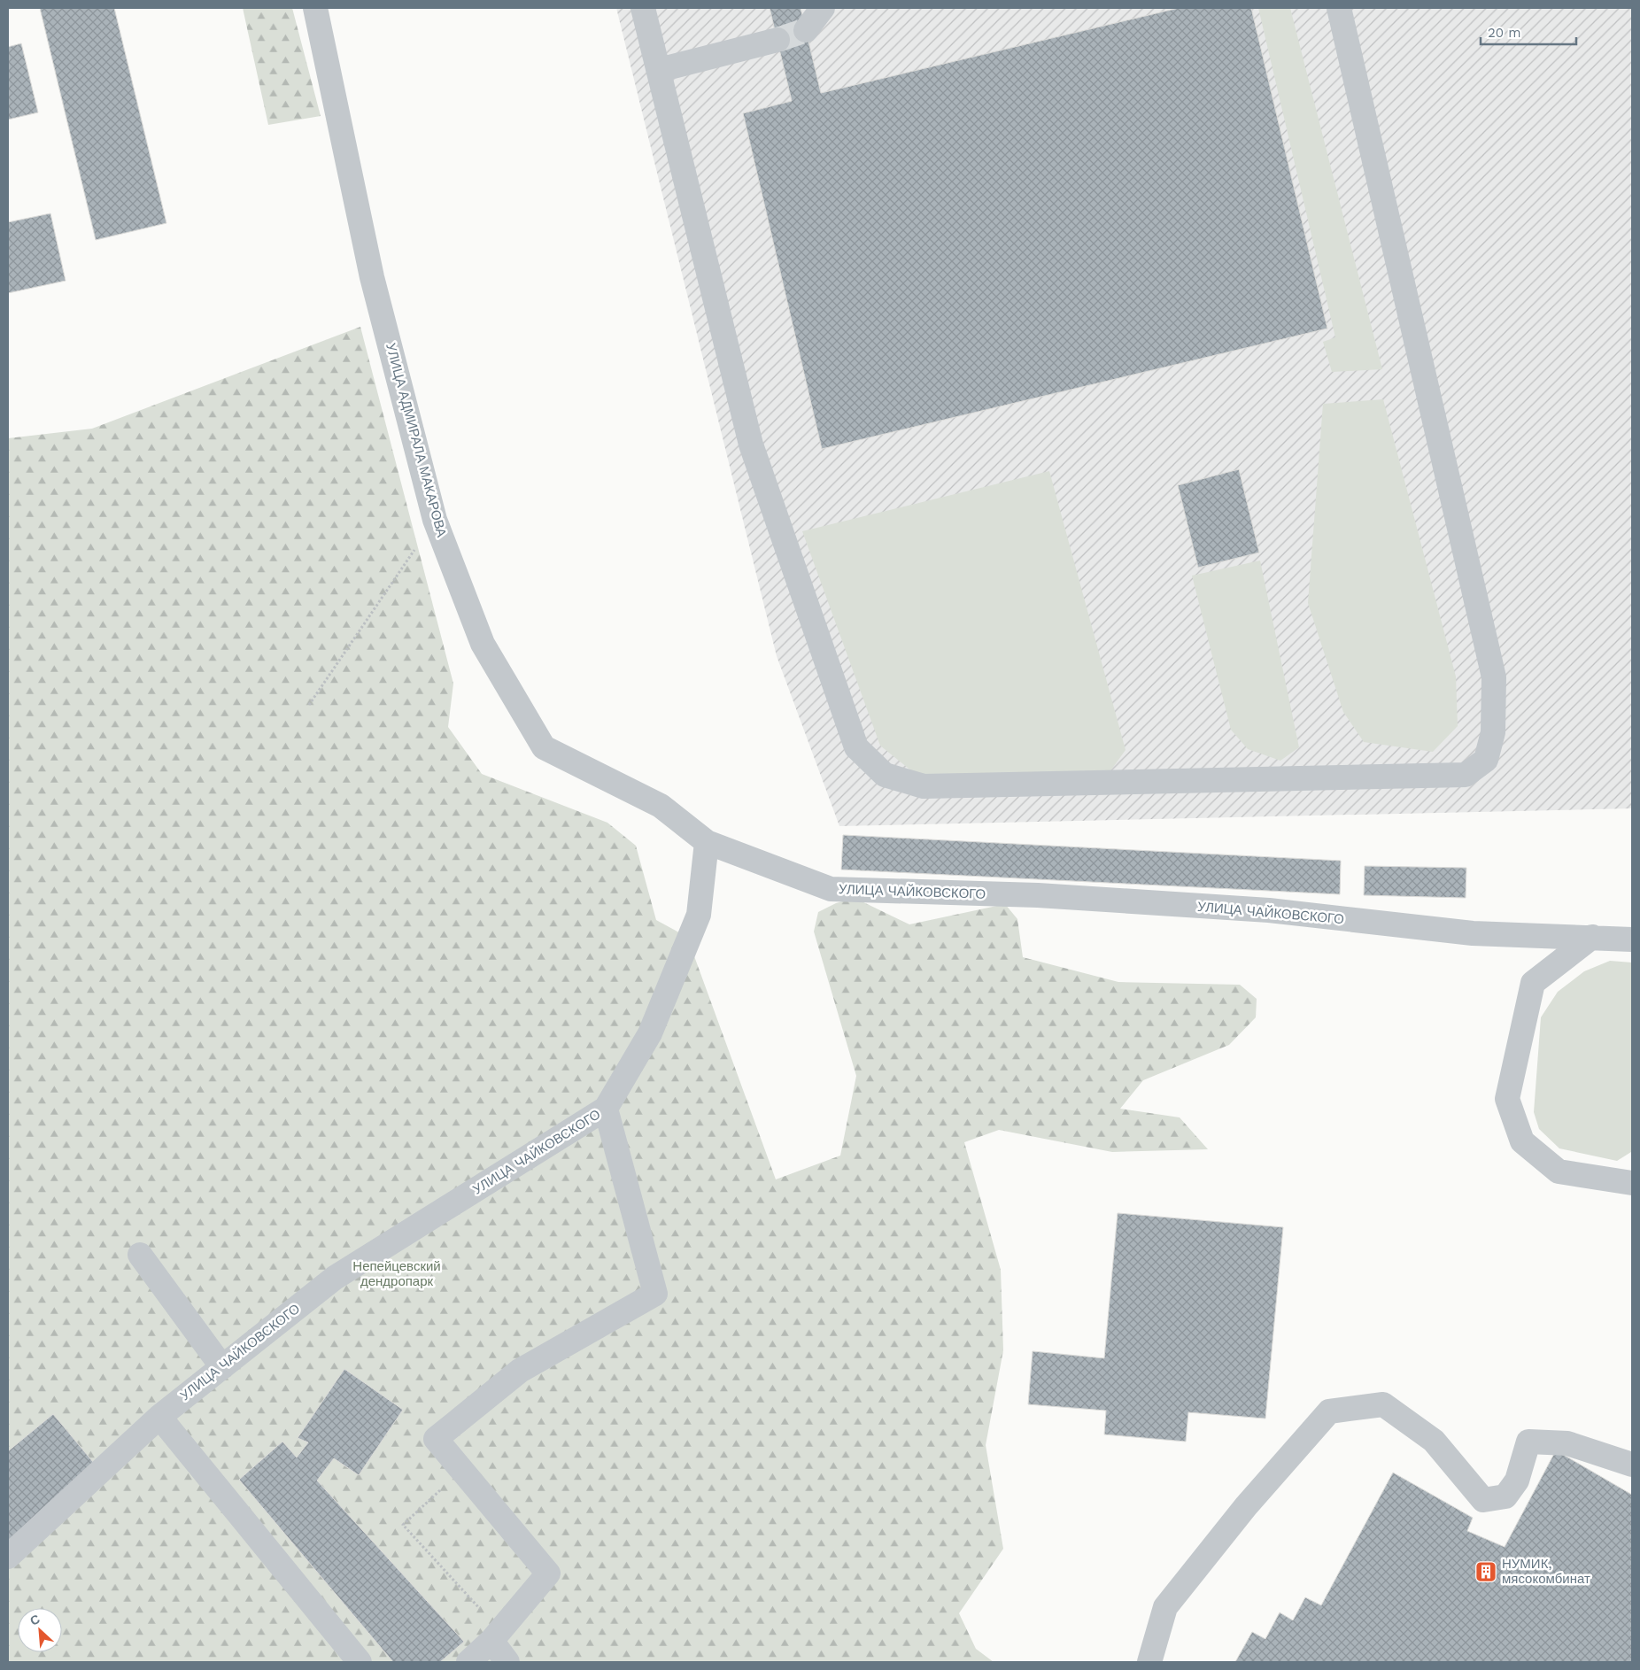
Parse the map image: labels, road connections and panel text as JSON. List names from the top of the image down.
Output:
{
  "streets": {
    "street": ["УЛИЦА АДМИРАЛА МАКАРОВА", "УЛИЦА ЧАЙКОВСКОГО"]
  },
  "crossings": [
    ["УЛИЦА АДМИРАЛА МАКАРОВА", "УЛИЦА ЧАЙКОВСКОГО"]
  ],
  "parks": ["Непейцевский дендропарк"],
  "places": {
    "building": ["НУМИК, мясокомбинат"]
  },
  "scale_bar": "20 m",
  "north": "top left"
}
